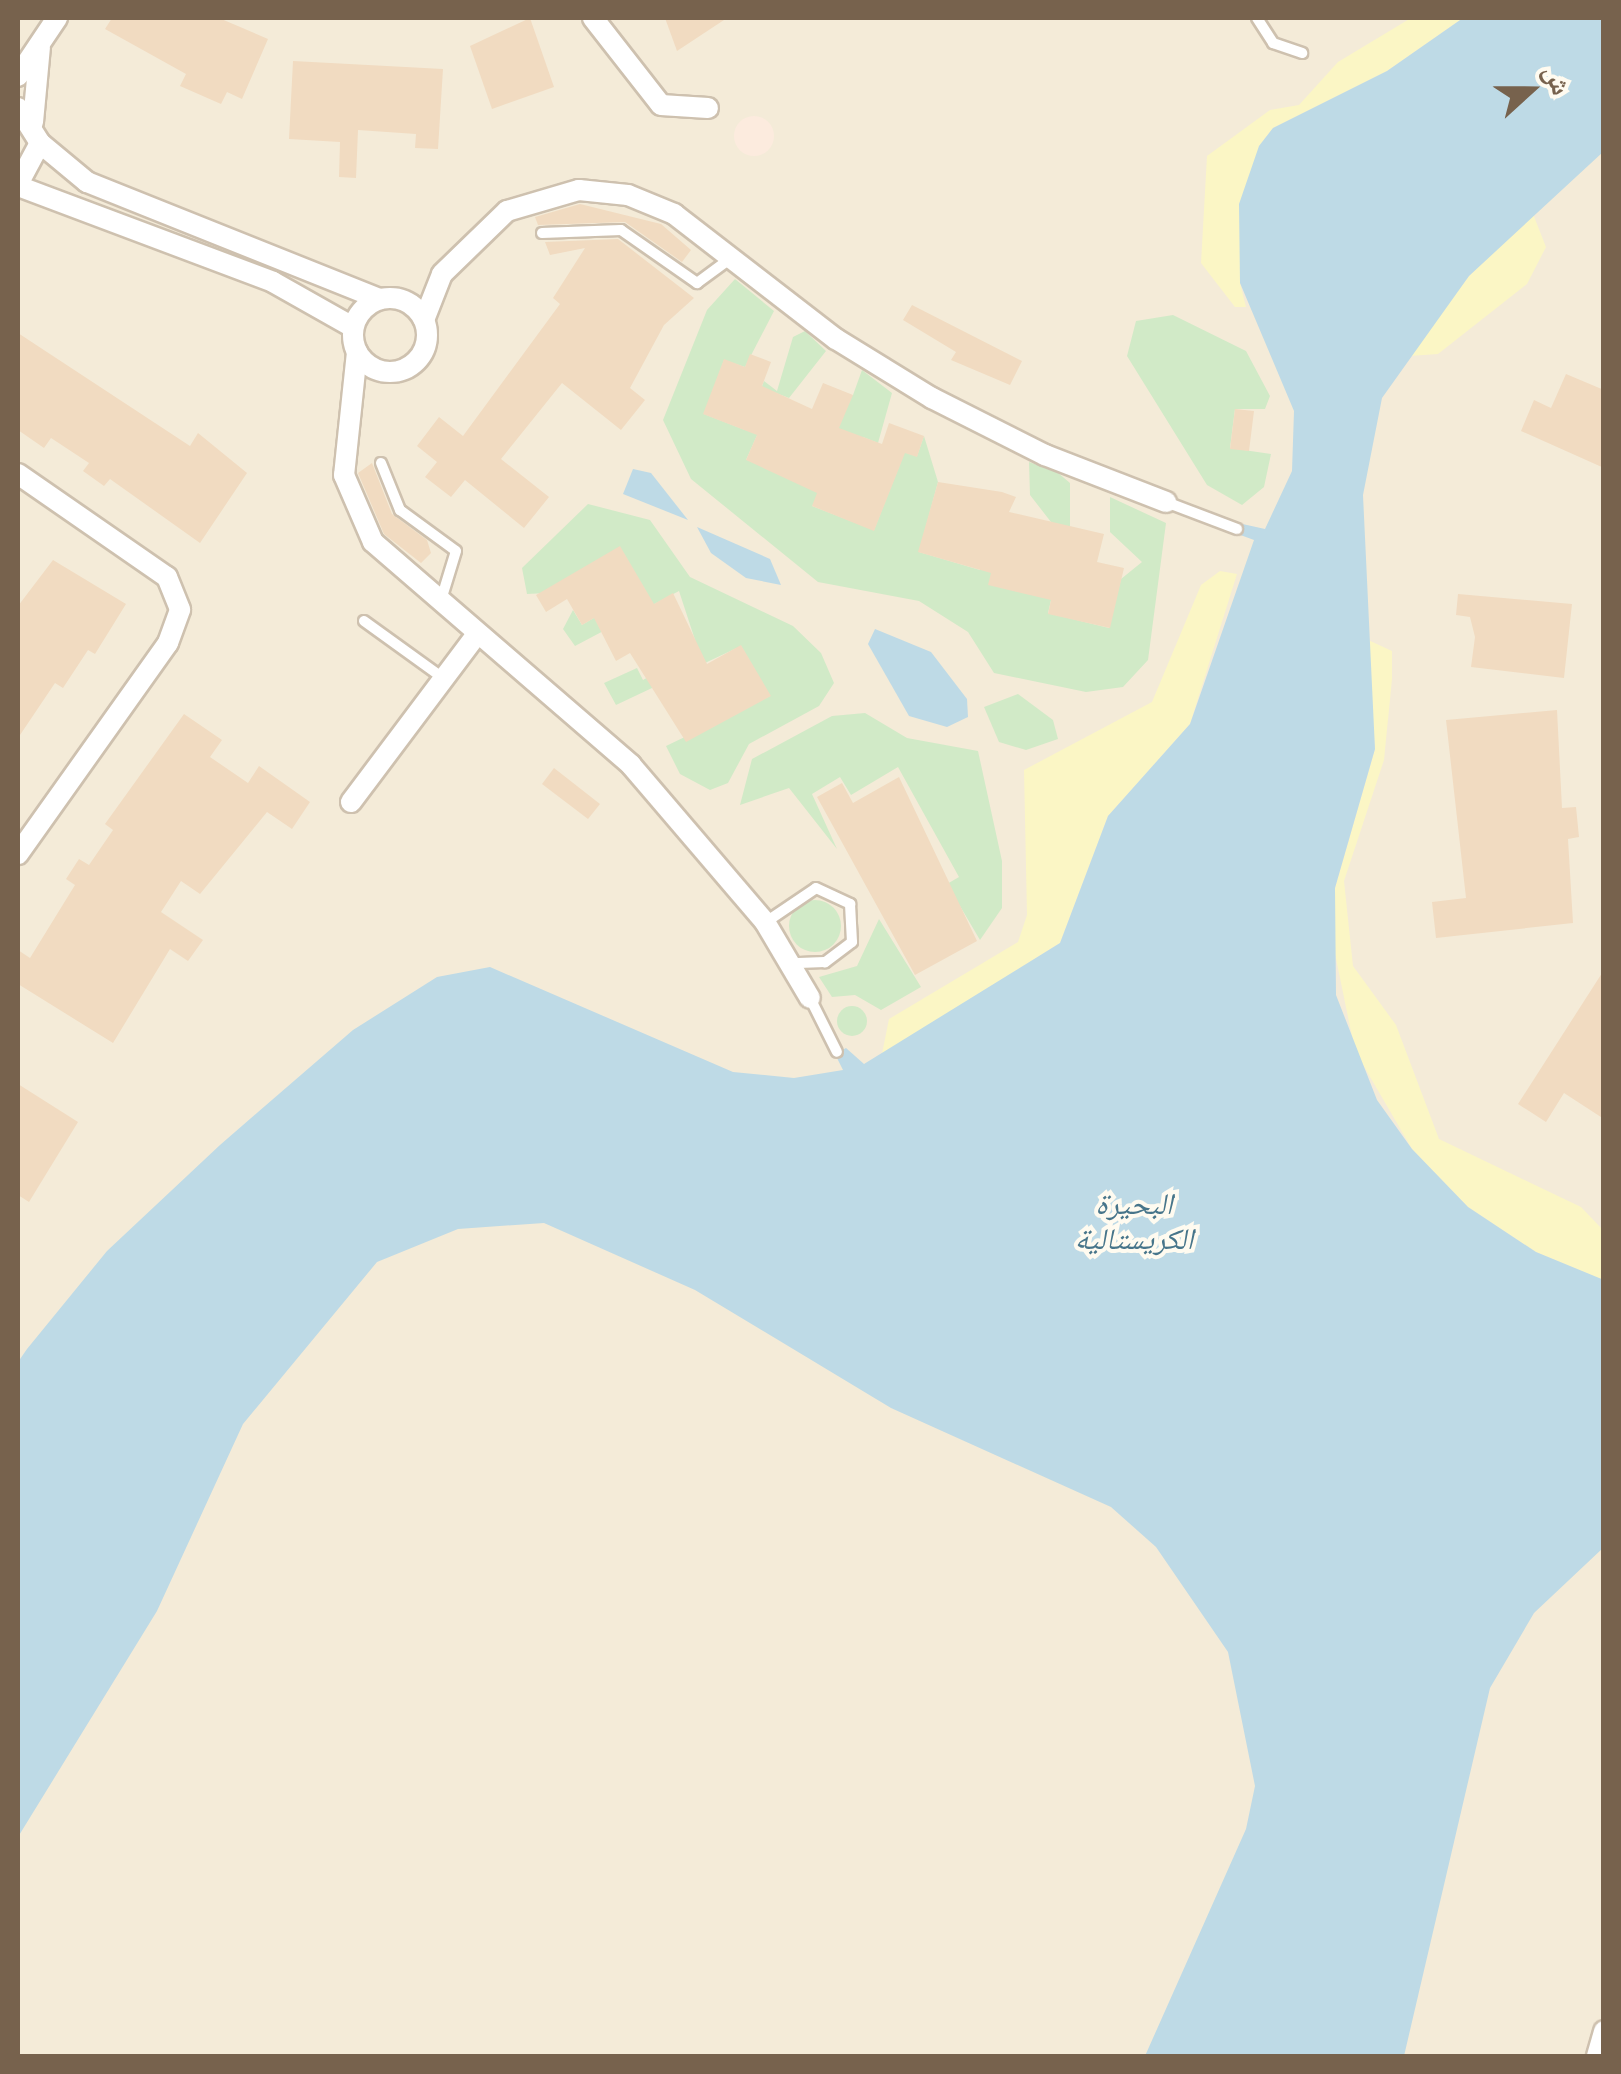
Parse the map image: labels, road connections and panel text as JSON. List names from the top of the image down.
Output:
{
  "water": ["البحيرة الكريستالية"],
  "north": "right"
}
